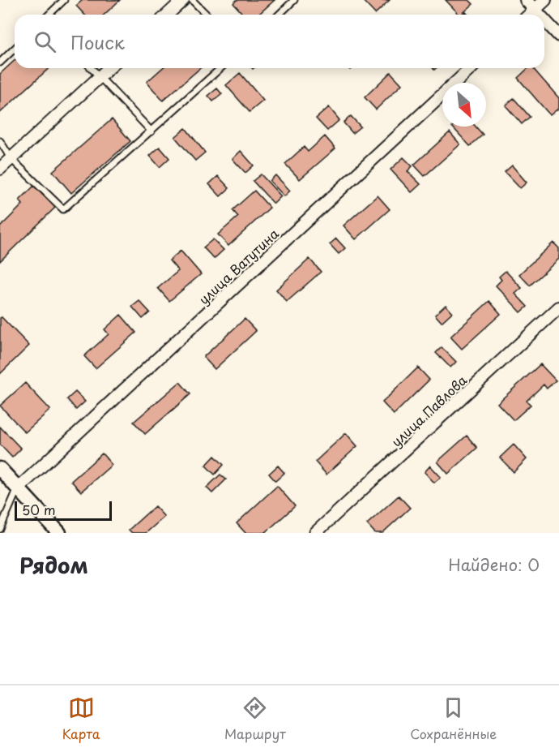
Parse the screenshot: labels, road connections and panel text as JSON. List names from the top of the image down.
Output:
{
  "streets": {
    "street": ["улица Ватутина", "улица Павлова"]
  },
  "scale_bar": "50 m",
  "north": "bottom right",
  "page": {
    "search": "Поиск",
    "scale": "50 m",
    "heading": ["Рядом", "Найдено: 0"],
    "nav": ["Карта", "Маршрут", "Сохранённые"]
  }
}
